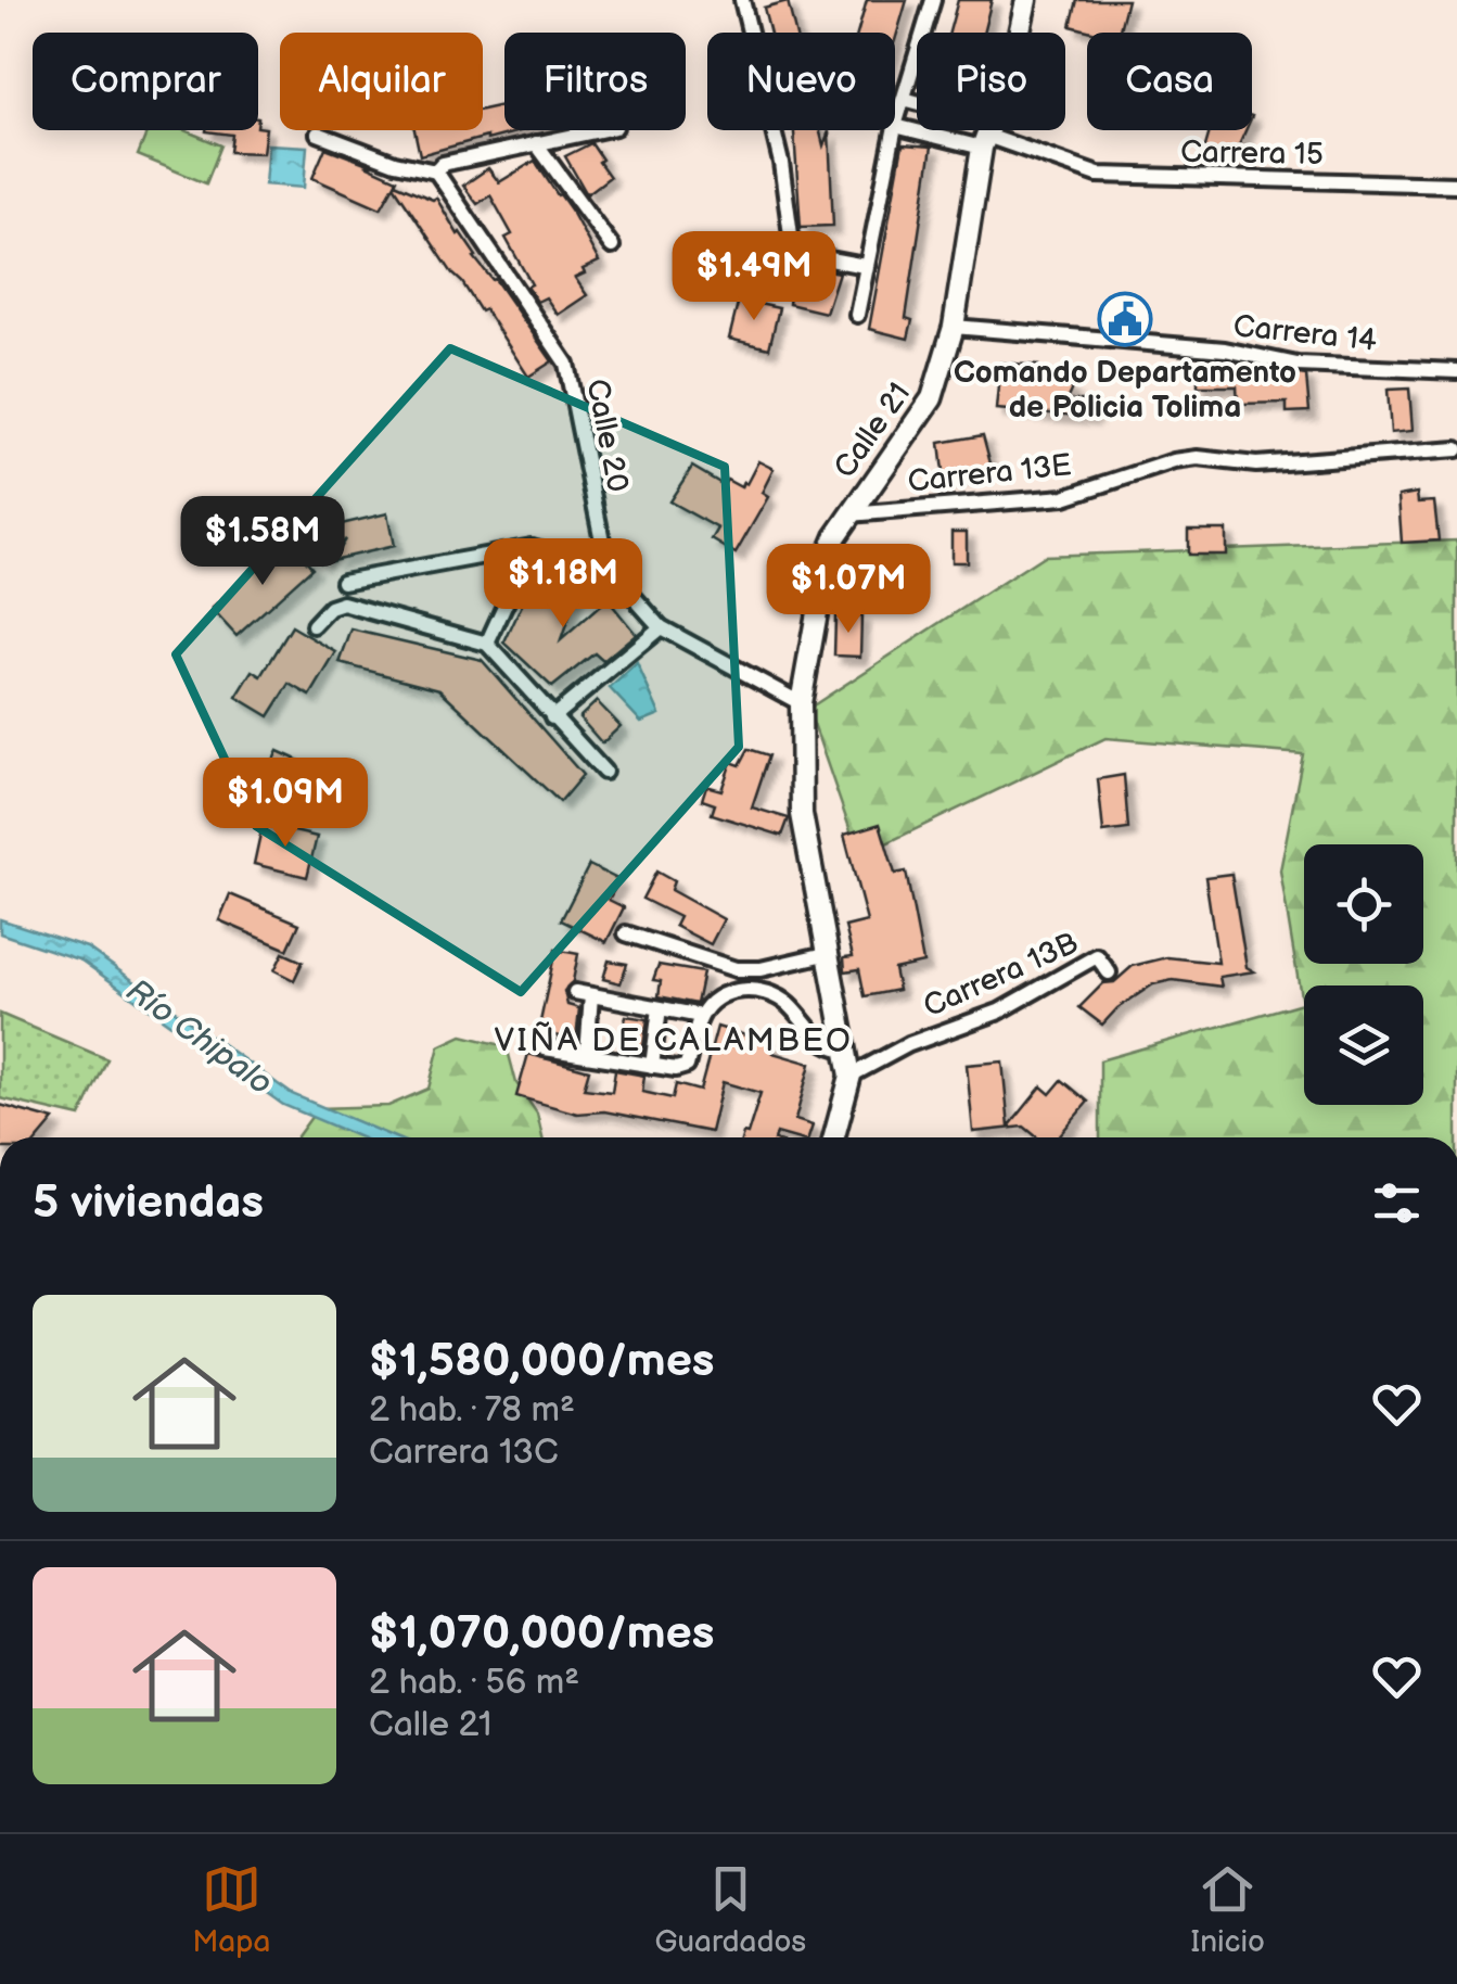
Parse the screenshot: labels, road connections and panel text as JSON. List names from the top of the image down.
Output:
{
  "streets": {
    "street": [
      "Carrera 15",
      "Carrera 14",
      "Calle 21",
      "Calle 20",
      "Carrera 13E",
      "Carrera 13B"
    ]
  },
  "crossings": [
    ["Carrera 15", "Calle 21"],
    ["Carrera 14", "Calle 21"],
    ["Calle 21", "Carrera 13E"],
    ["Calle 21", "Carrera 13B"]
  ],
  "districts": ["VIÑA DE CALAMBEO"],
  "water": ["Río Chipalo"],
  "places": {
    "public building": ["Comando Departamento de Policia Tolima"]
  },
  "page": {
    "chip": [
      "Comprar",
      "Alquilar",
      "Filtros",
      "Nuevo",
      "Piso",
      "Casa"
    ],
    "price": [
      "$1.49M",
      "$1.58M",
      "$1.18M",
      "$1.07M",
      "$1.09M"
    ],
    "heading": "5 viviendas",
    "list": [
      {
        "name": "$1,580,000/mes",
        "note": "2 hab. · 78 m² · Carrera 13C"
      },
      {
        "name": "$1,070,000/mes",
        "note": "2 hab. · 56 m² · Calle 21"
      }
    ],
    "tabs": ["Mapa", "Guardados", "Inicio"]
  }
}
